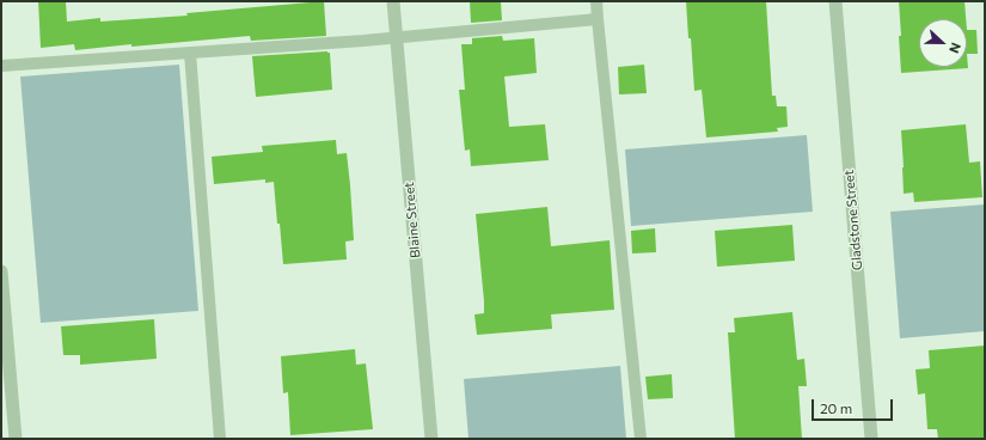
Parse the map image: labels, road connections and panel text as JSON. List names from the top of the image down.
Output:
{
  "streets": {
    "street": ["Blaine Street", "Gladstone Street"]
  },
  "scale_bar": "20 m",
  "north": "right"
}
